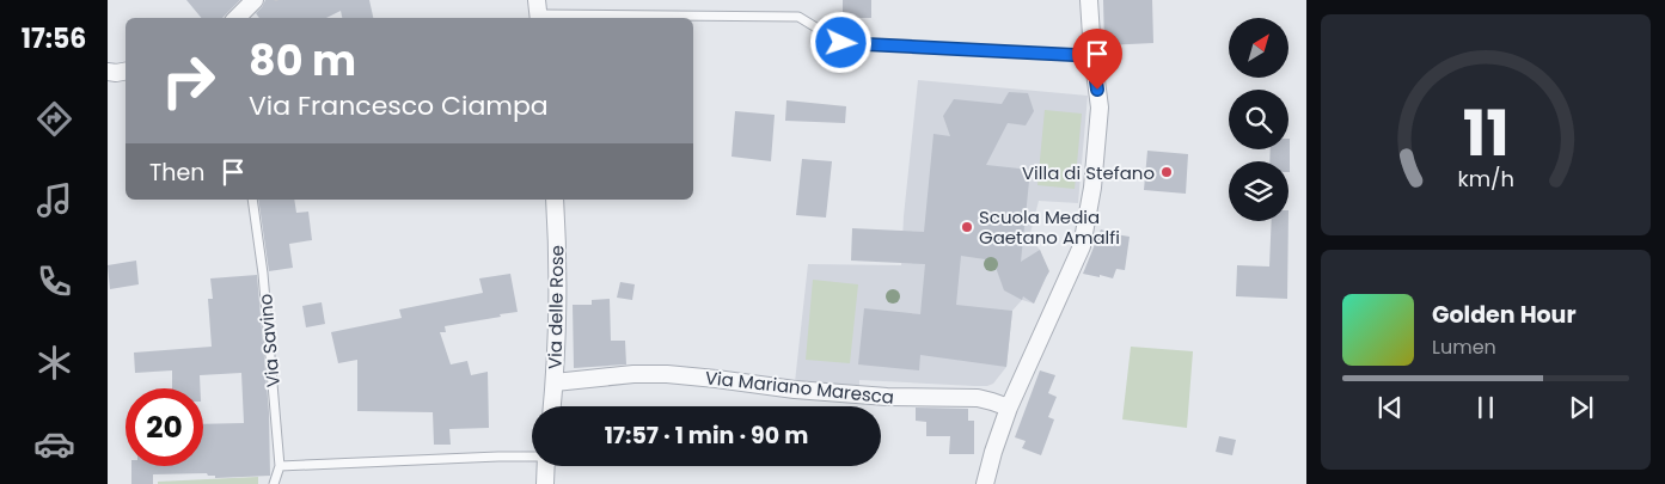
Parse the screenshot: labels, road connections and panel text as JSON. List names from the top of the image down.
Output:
{
  "streets": {
    "street": ["Via delle Rose", "Via Mariano Maresca"],
    "lane": ["Via Savino"]
  },
  "crossings": [
    ["Via delle Rose", "Via Mariano Maresca"]
  ],
  "places": ["Villa di Stefano", "Scuola Media Gaetano Amalfi"],
  "north": "top right",
  "page": {
    "tabs": "17:56",
    "turn": ["80 m", "Via Francesco Ciampa"],
    "then": "Then",
    "song": ["Golden Hour", "Lumen"],
    "limit": "20",
    "trip": "17:57 · 1 min · 90 m",
    "gauge": ["11", "km/h"]
  }
}
